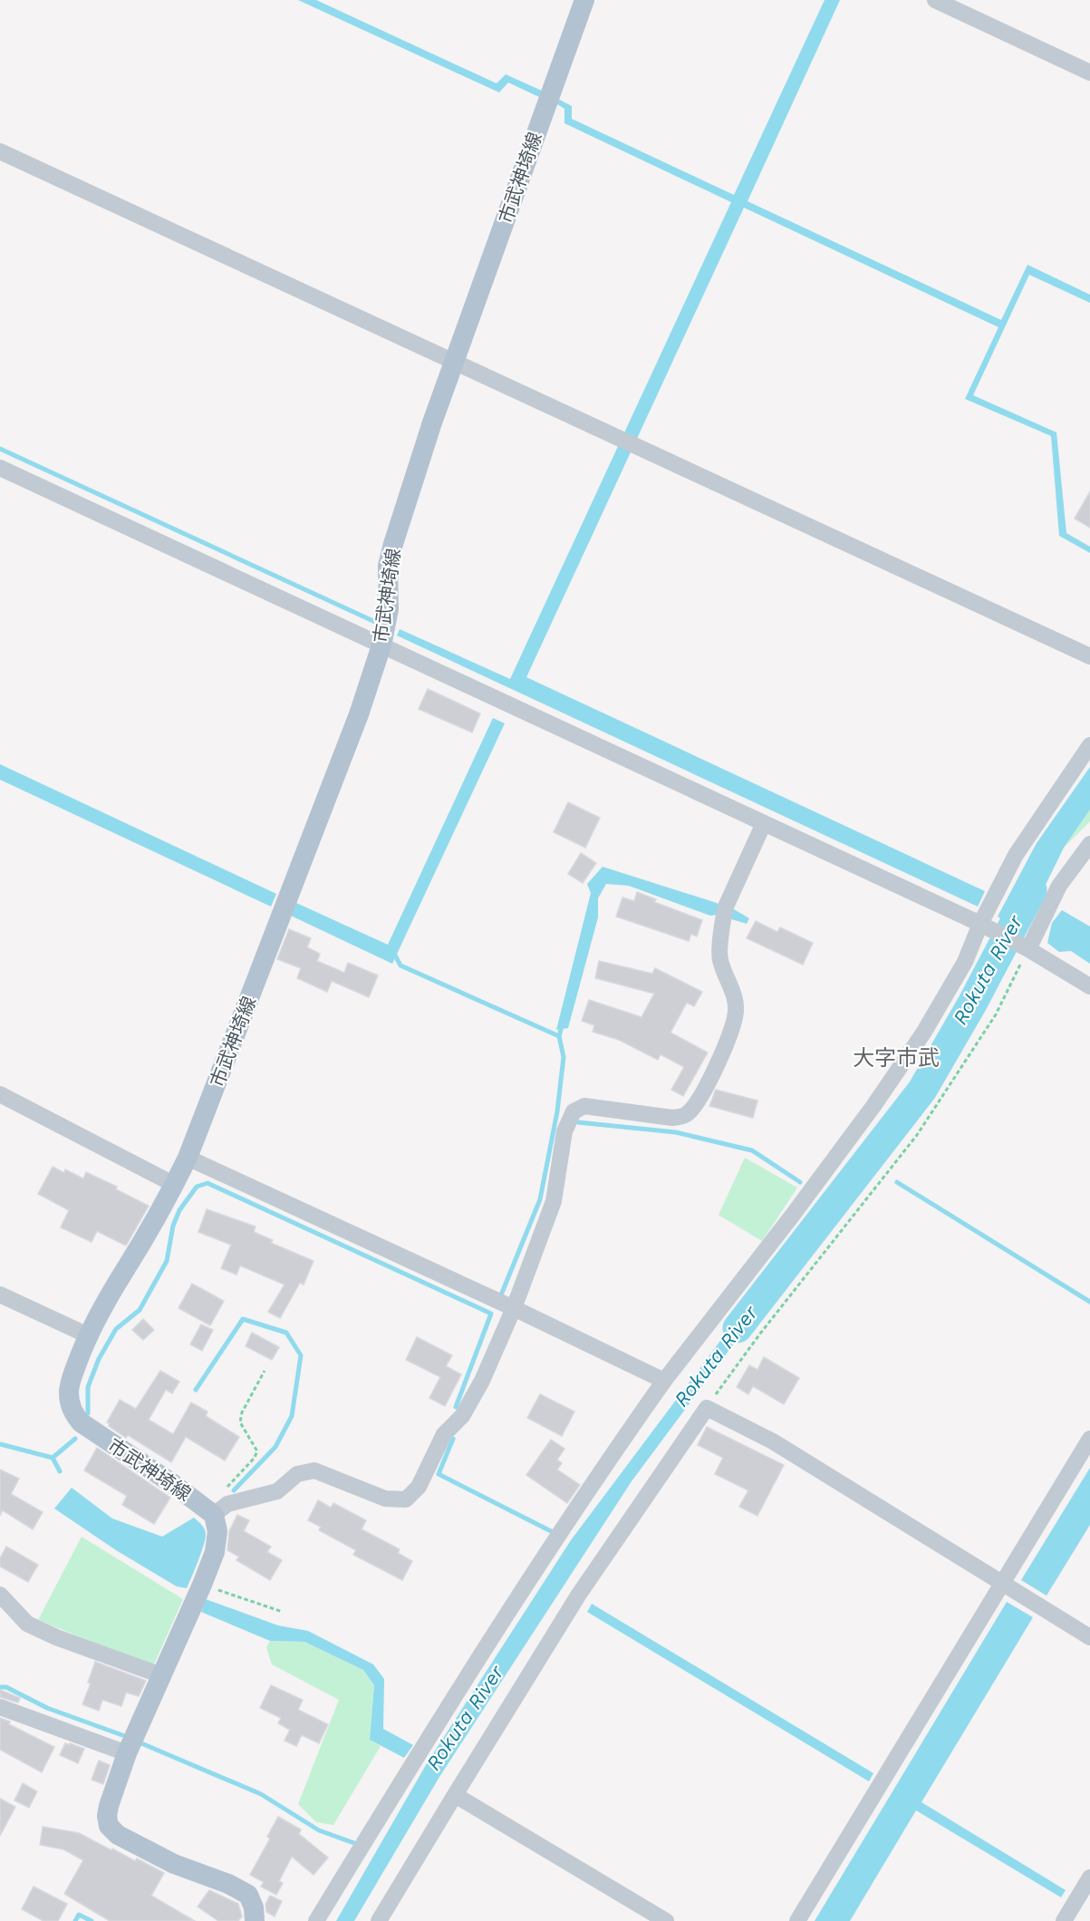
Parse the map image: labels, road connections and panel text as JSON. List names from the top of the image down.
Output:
{
  "streets": {
    "main road": ["市武神埼線"]
  },
  "districts": ["大字市武"],
  "water": ["Rokuta River"]
}
